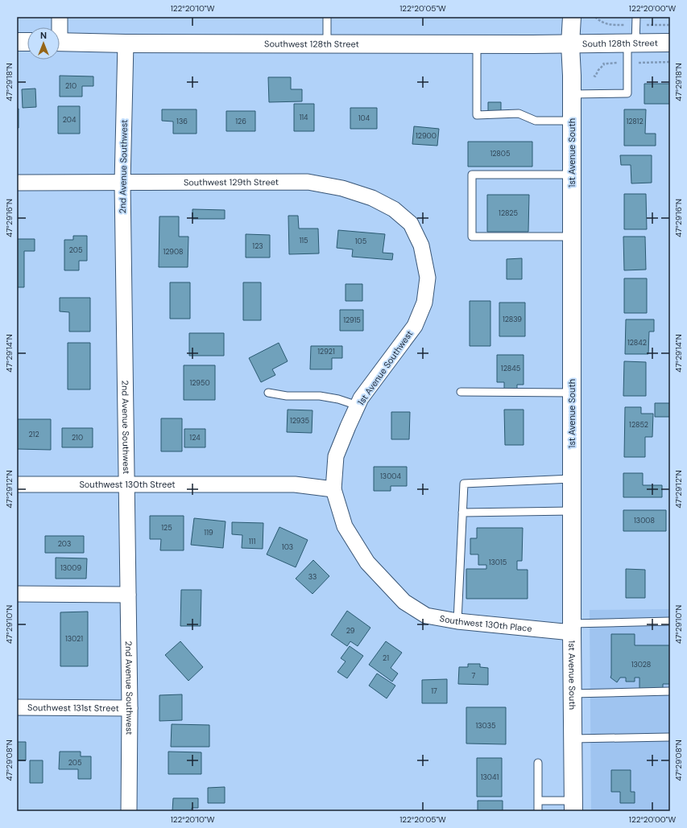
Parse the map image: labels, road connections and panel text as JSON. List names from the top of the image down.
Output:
{
  "streets": {
    "main road": ["South 128th Street", "Southwest 128th Street", "1st Avenue South"],
    "street": [
      "2nd Avenue Southwest",
      "Southwest 129th Street",
      "1st Avenue Southwest",
      "Southwest 130th Street",
      "Southwest 130th Place",
      "Southwest 131st Street"
    ]
  },
  "crossings": [
    ["South 128th Street", "Southwest 128th Street"],
    ["South 128th Street", "1st Avenue South"],
    ["Southwest 128th Street", "1st Avenue South"],
    ["Southwest 128th Street", "2nd Avenue Southwest"],
    ["1st Avenue South", "Southwest 130th Place"],
    ["2nd Avenue Southwest", "Southwest 129th Street"],
    ["2nd Avenue Southwest", "Southwest 130th Street"],
    ["2nd Avenue Southwest", "Southwest 131st Street"],
    ["Southwest 129th Street", "1st Avenue Southwest"],
    ["1st Avenue Southwest", "Southwest 130th Street"],
    ["1st Avenue Southwest", "Southwest 130th Place"]
  ],
  "house_numbers": [
    "210",
    "114",
    "104",
    "204",
    "136",
    "126",
    "12812",
    "12900",
    "12805",
    "12825",
    "115",
    "105",
    "123",
    "205",
    "12908",
    "12839",
    "12915",
    "12842",
    "12921",
    "12845",
    "12950",
    "12935",
    "12852",
    "212",
    "210",
    "124",
    "13004",
    "13008",
    "125",
    "119",
    "111",
    "203",
    "103",
    "13015",
    "13009",
    "33",
    "29",
    "13021",
    "21",
    "13028",
    "7",
    "17",
    "13035",
    "205",
    "13041"
  ],
  "north": "top",
  "coordinates": [
    "122°20'10\"W",
    "122°20'05\"W",
    "122°20'00\"W",
    "47°29'18\"N",
    "47°29'16\"N",
    "47°29'14\"N",
    "47°29'12\"N",
    "47°29'10\"N",
    "47°29'08\"N"
  ]
}
